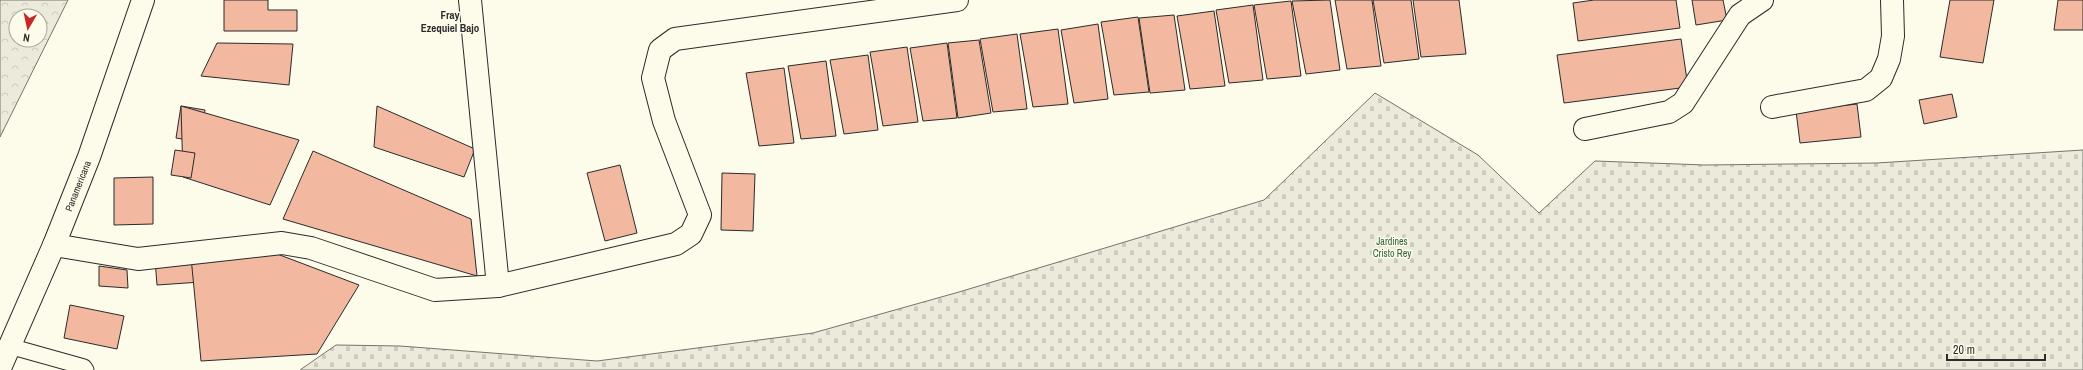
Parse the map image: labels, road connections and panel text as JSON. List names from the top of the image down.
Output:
{
  "streets": {
    "street": ["Panamericana"]
  },
  "districts": ["Fray Ezequiel Bajo"],
  "parks": ["Jardines Cristo Rey"],
  "scale_bar": "20 m",
  "north": "bottom"
}
